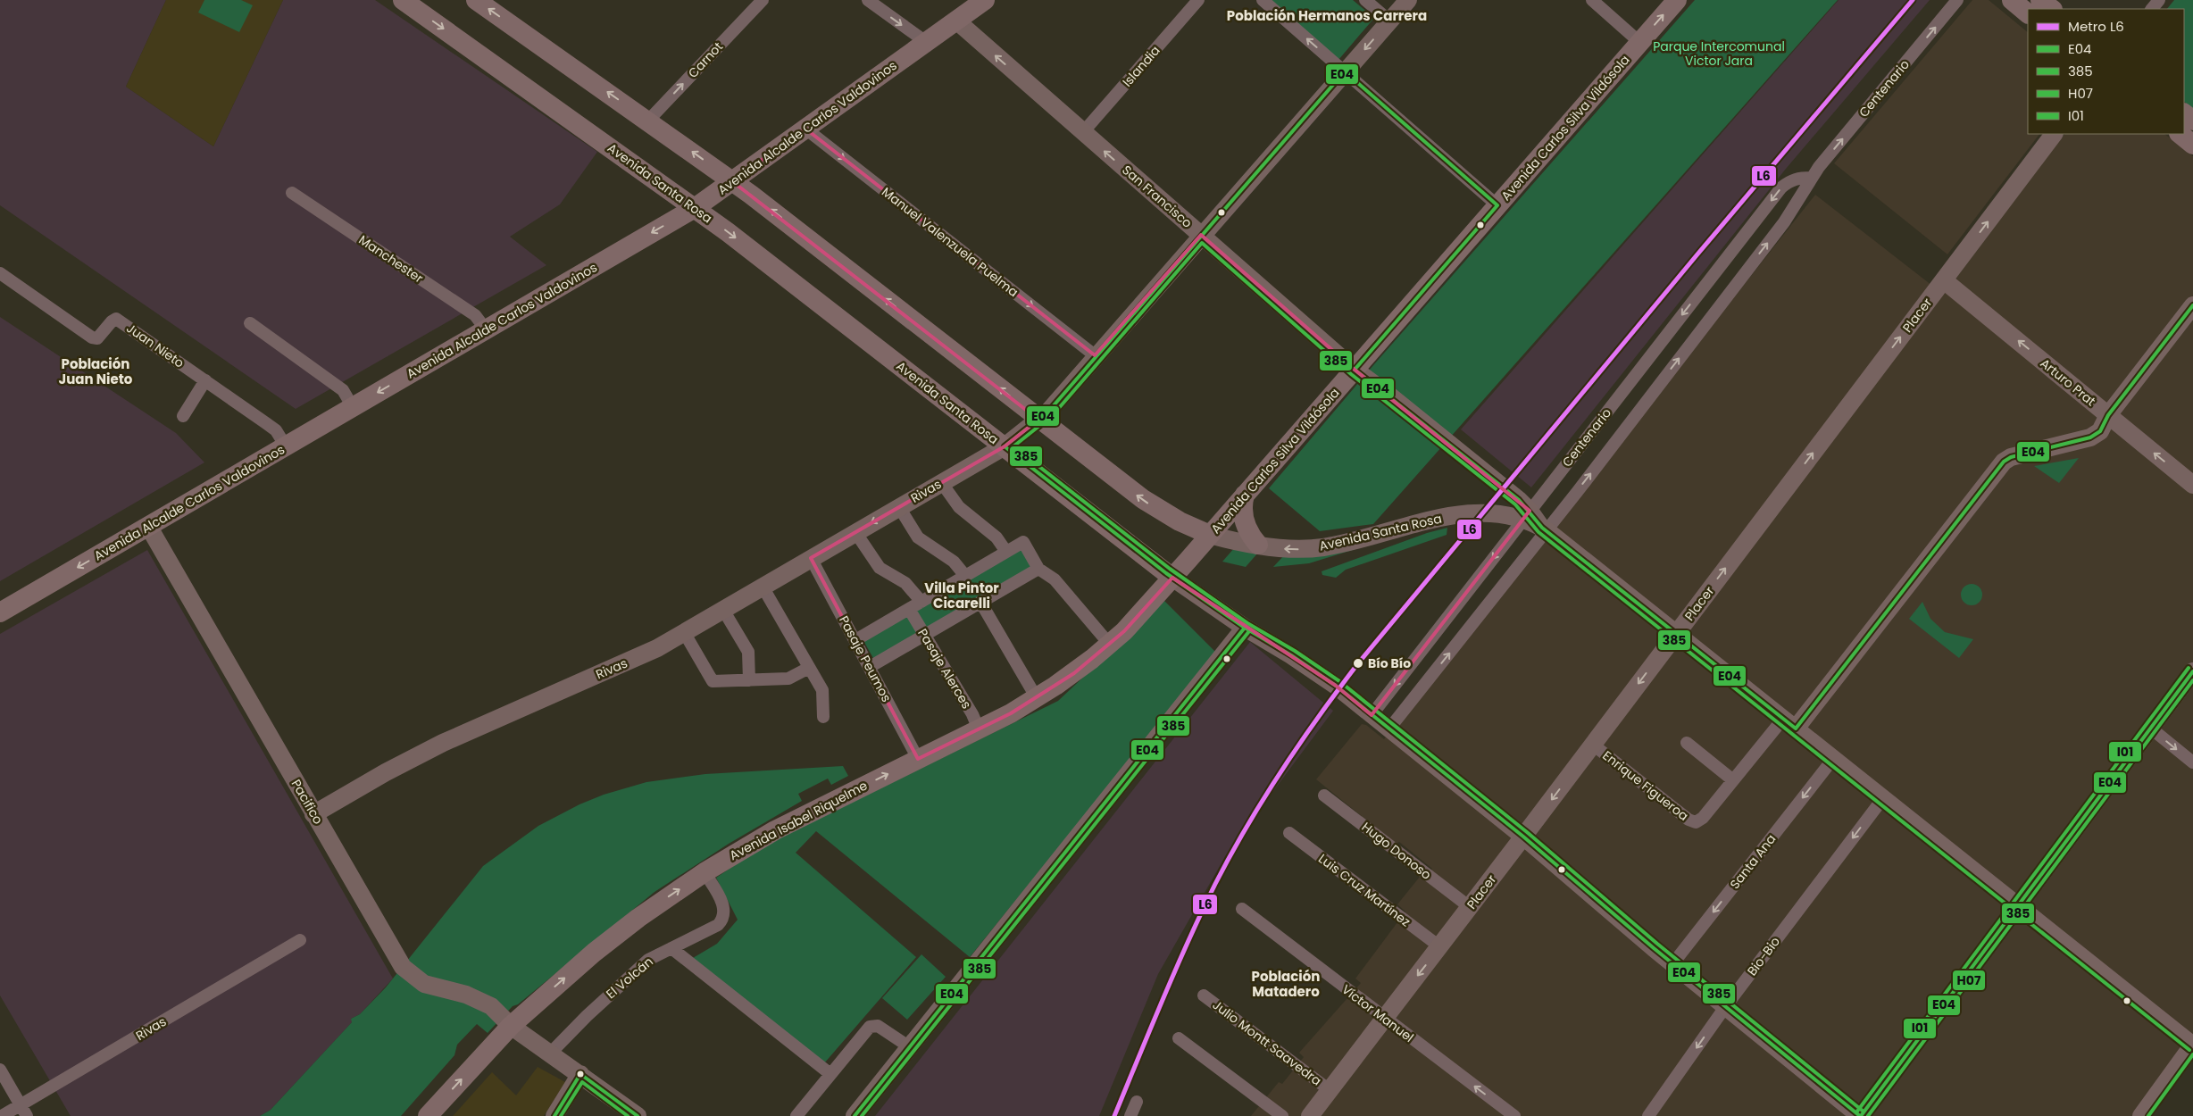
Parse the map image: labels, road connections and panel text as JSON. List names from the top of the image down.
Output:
{
  "streets": {
    "main road": [
      "Avenida Alcalde Carlos Valdovinos",
      "Avenida Carlos Silva Vildósola",
      "Avenida Santa Rosa",
      "Avenida Isabel Riquelme"
    ],
    "street": [
      "Carnot",
      "Islandia",
      "Centenario",
      "San Francisco",
      "Manuel Valenzuela Puelma",
      "Manchester",
      "Placer",
      "Juan Nieto",
      "Arturo Prat",
      "Rivas",
      "Pasaje Peumos",
      "Pasaje Alerces",
      "Enrique Figueroa",
      "Pacifico",
      "Hugo Donoso",
      "Santa Ana",
      "Luis Cruz Martínez",
      "Bio-Bio",
      "El Volcán",
      "Víctor Manuel",
      "Julio Montt Saavedra"
    ]
  },
  "crossings": [
    ["Carnot", "Avenida Santa Rosa"],
    ["Islandia", "San Francisco"],
    ["Centenario", "Avenida Santa Rosa"],
    ["Centenario", "San Francisco"],
    ["Avenida Alcalde Carlos Valdovinos", "Avenida Santa Rosa"],
    ["Avenida Alcalde Carlos Valdovinos", "San Francisco"],
    ["Avenida Alcalde Carlos Valdovinos", "Manuel Valenzuela Puelma"],
    ["Avenida Alcalde Carlos Valdovinos", "Manchester"],
    ["Avenida Alcalde Carlos Valdovinos", "Juan Nieto"],
    ["Avenida Alcalde Carlos Valdovinos", "Pacifico"],
    ["Avenida Carlos Silva Vildósola", "Avenida Santa Rosa"],
    ["Avenida Carlos Silva Vildósola", "San Francisco"],
    ["Avenida Carlos Silva Vildósola", "Avenida Isabel Riquelme"],
    ["Avenida Santa Rosa", "San Francisco"],
    ["Avenida Santa Rosa", "Placer"],
    ["Avenida Santa Rosa", "Rivas"],
    ["Avenida Santa Rosa", "Avenida Isabel Riquelme"],
    ["Avenida Santa Rosa", "Santa Ana"],
    ["Avenida Santa Rosa", "Bio-Bio"],
    ["San Francisco", "Placer"],
    ["San Francisco", "Rivas"],
    ["San Francisco", "Enrique Figueroa"],
    ["San Francisco", "Santa Ana"],
    ["San Francisco", "Bio-Bio"],
    ["Manuel Valenzuela Puelma", "Rivas"],
    ["Placer", "Arturo Prat"],
    ["Placer", "Enrique Figueroa"],
    ["Placer", "Hugo Donoso"],
    ["Placer", "Luis Cruz Martínez"],
    ["Placer", "Víctor Manuel"],
    ["Placer", "Julio Montt Saavedra"],
    ["Rivas", "Pasaje Peumos"],
    ["Rivas", "Pacifico"],
    ["Pasaje Peumos", "Avenida Isabel Riquelme"],
    ["Pasaje Alerces", "Avenida Isabel Riquelme"],
    ["Pacifico", "Avenida Isabel Riquelme"],
    ["Pacifico", "El Volcán"],
    ["Avenida Isabel Riquelme", "El Volcán"]
  ],
  "one_way": [
    "Carnot",
    "Avenida Alcalde Carlos Valdovinos",
    "Manuel Valenzuela Puelma",
    "Arturo Prat",
    "Avenida Isabel Riquelme",
    "Santa Ana",
    "Bio-Bio",
    "Víctor Manuel"
  ],
  "districts": [
    "Población Hermanos Carrera",
    "Población Juan Nieto",
    "Villa Pintor Cicarelli",
    "Población Matadero"
  ],
  "parks": ["Parque Intercomunal Victor Jara"],
  "places": ["Bío Bío"],
  "lines": [
    "metro line L6",
    "transit line E04",
    "transit line 385",
    "transit line I01",
    "transit line H07"
  ],
  "legend": [
    "Metro L6",
    "E04",
    "385",
    "H07",
    "I01"
  ]
}
